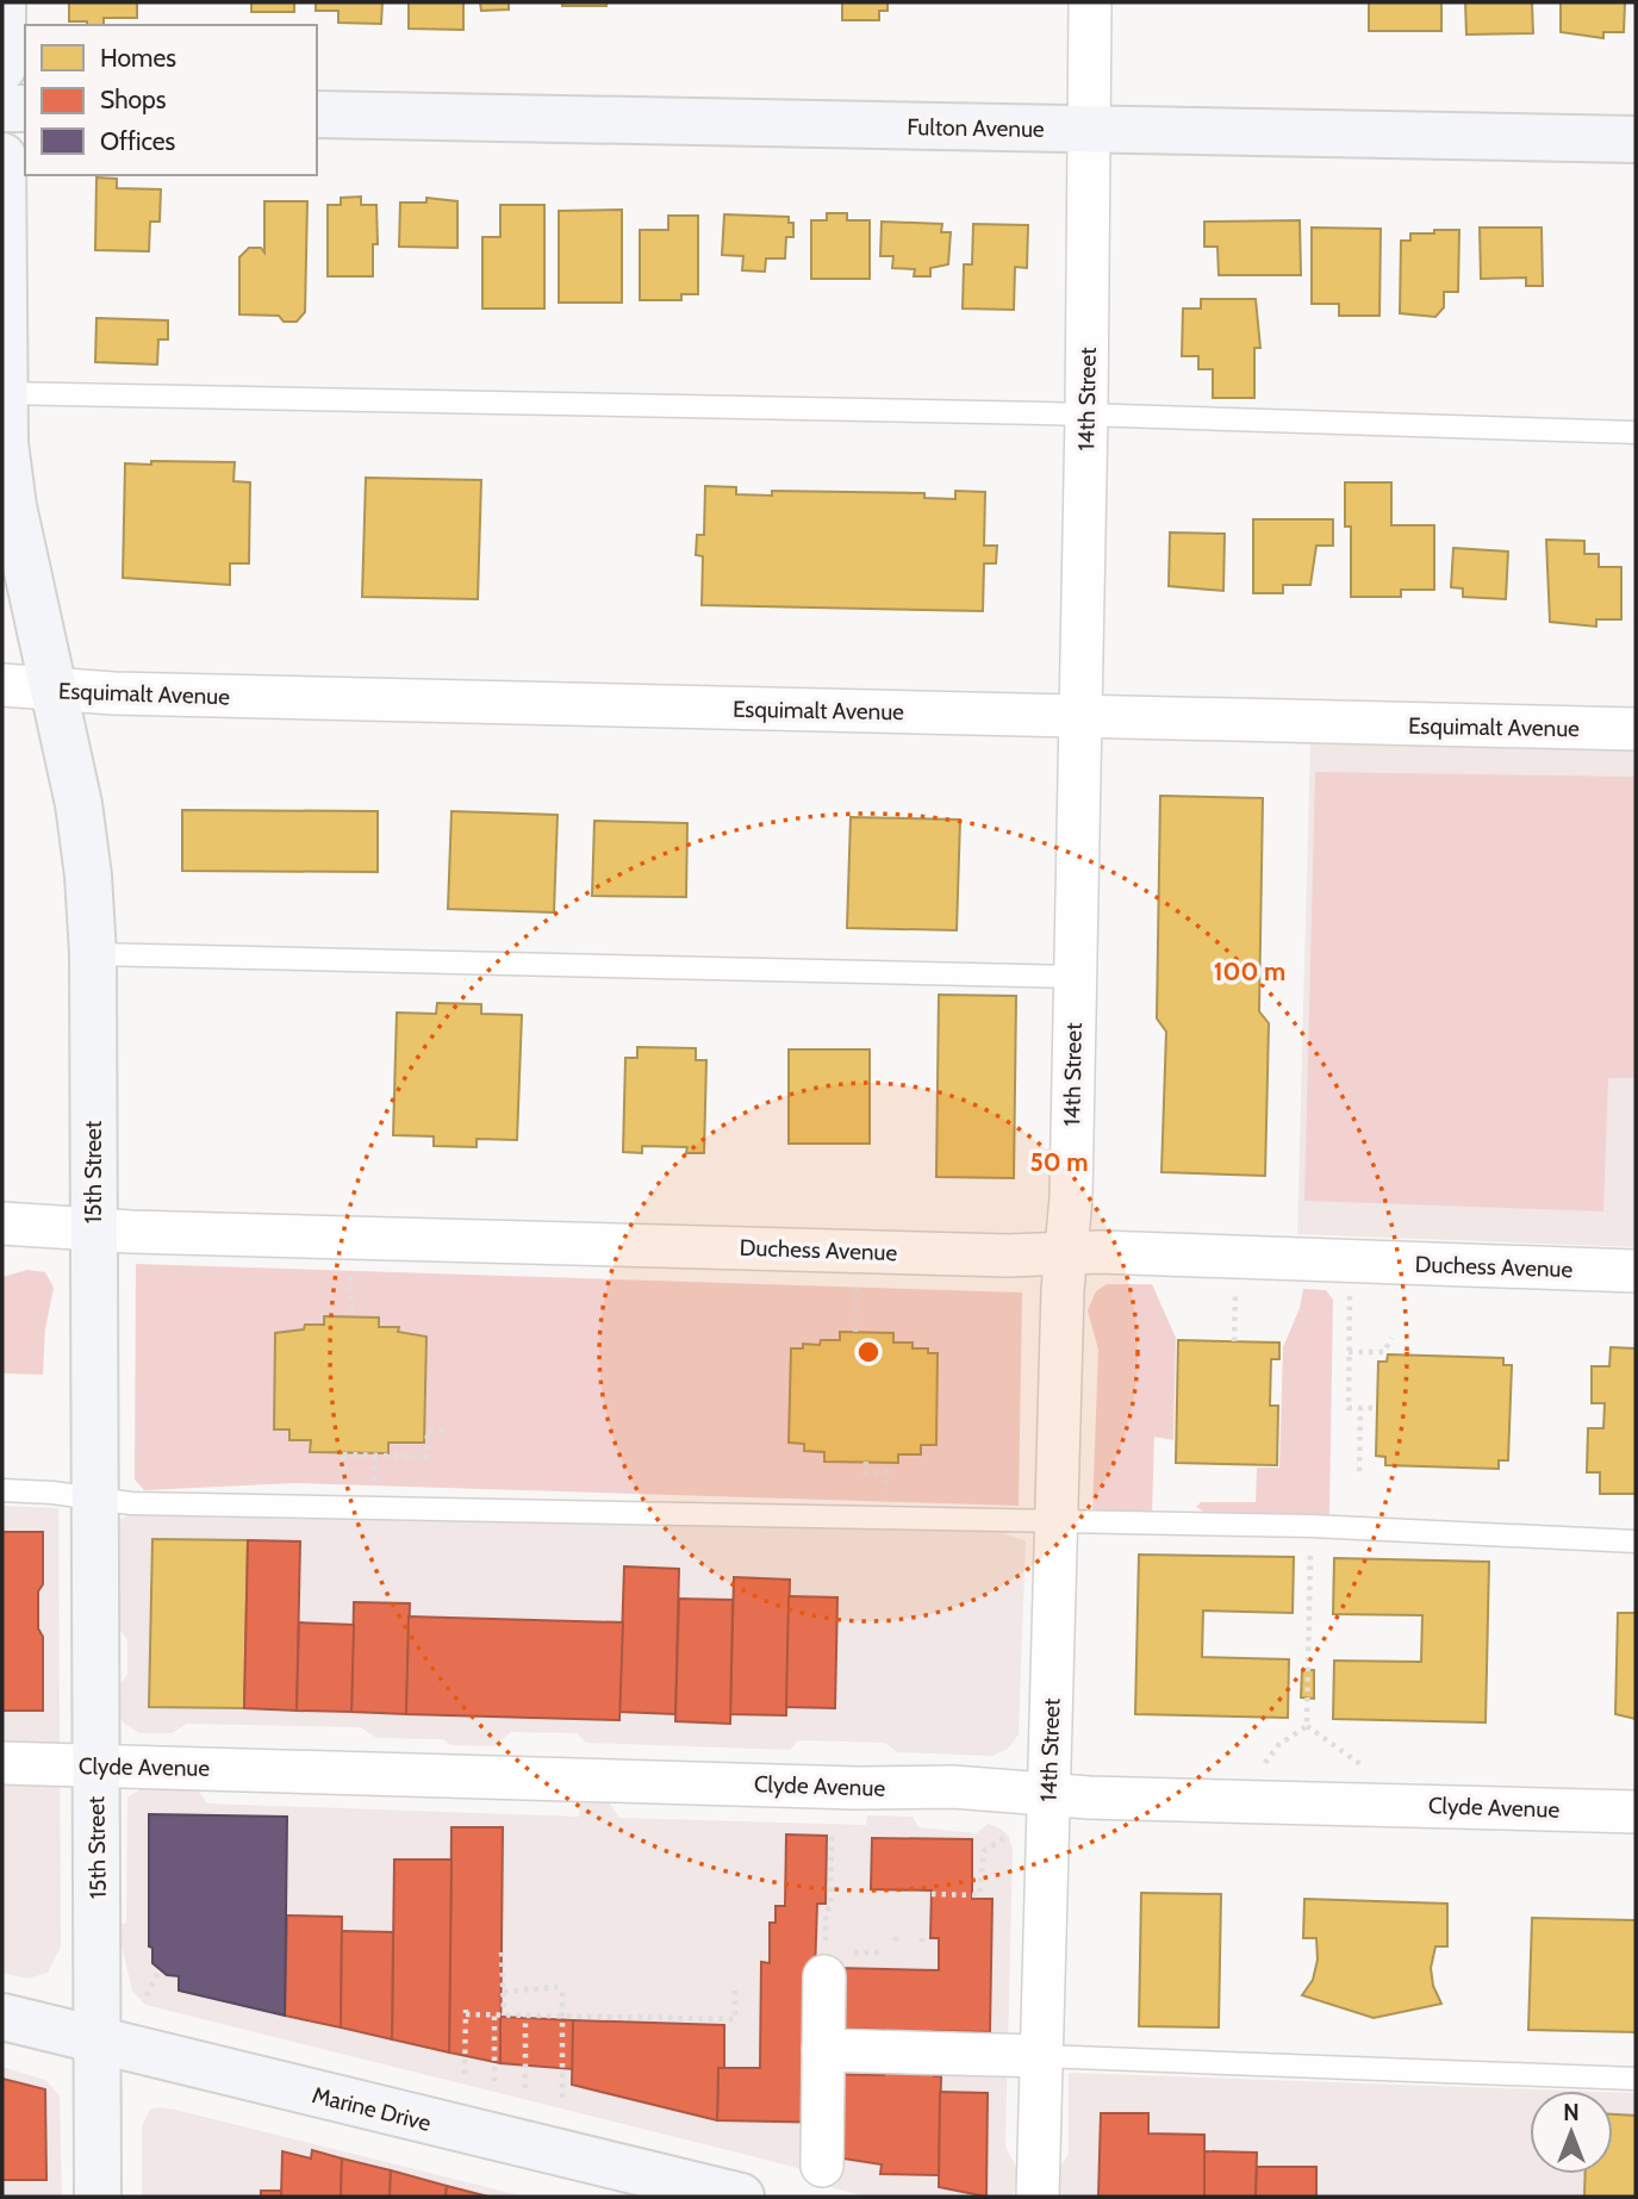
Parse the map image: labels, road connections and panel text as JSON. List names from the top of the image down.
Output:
{
  "streets": {
    "main road": ["Fulton Avenue", "15th Street", "Marine Drive"],
    "street": [
      "14th Street",
      "Esquimalt Avenue",
      "Duchess Avenue",
      "Clyde Avenue"
    ]
  },
  "crossings": [
    ["Fulton Avenue", "14th Street"],
    ["14th Street", "Esquimalt Avenue"],
    ["14th Street", "Duchess Avenue"],
    ["14th Street", "Clyde Avenue"],
    ["Esquimalt Avenue", "15th Street"],
    ["15th Street", "Duchess Avenue"],
    ["15th Street", "Clyde Avenue"],
    ["15th Street", "Marine Drive"]
  ],
  "legend": ["Homes", "Shops", "Offices"],
  "north": "top",
  "rings": ["100 m", "50 m"]
}
